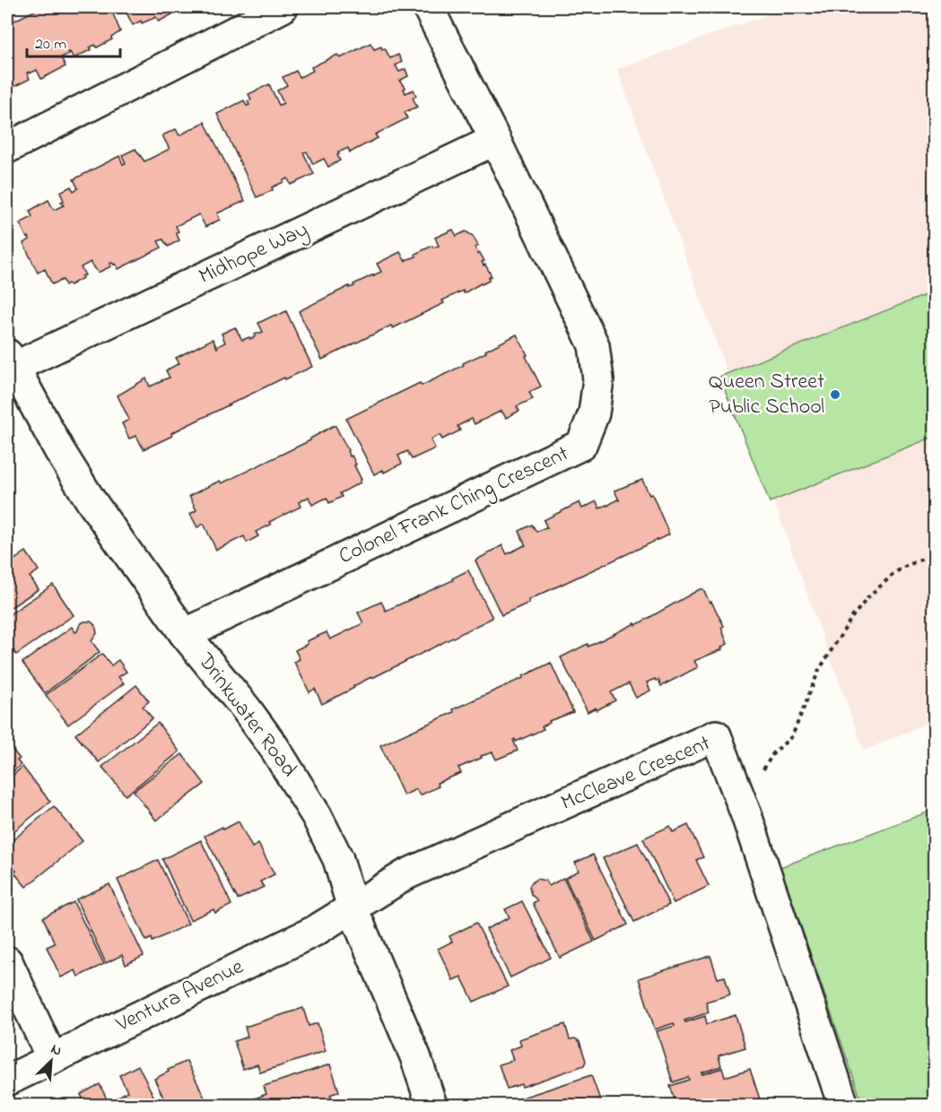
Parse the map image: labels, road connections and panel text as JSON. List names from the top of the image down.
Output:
{
  "streets": {
    "street": [
      "Midhope Way",
      "Colonel Frank Ching Crescent",
      "Drinkwater Road",
      "McCleave Crescent",
      "Ventura Avenue"
    ]
  },
  "crossings": [
    ["Midhope Way", "Colonel Frank Ching Crescent"],
    ["Midhope Way", "Drinkwater Road"],
    ["Colonel Frank Ching Crescent", "Drinkwater Road"],
    ["Drinkwater Road", "McCleave Crescent"],
    ["Drinkwater Road", "Ventura Avenue"],
    ["McCleave Crescent", "Ventura Avenue"]
  ],
  "places": ["Queen Street Public School"],
  "scale_bar": "20 m",
  "north": "top right"
}
